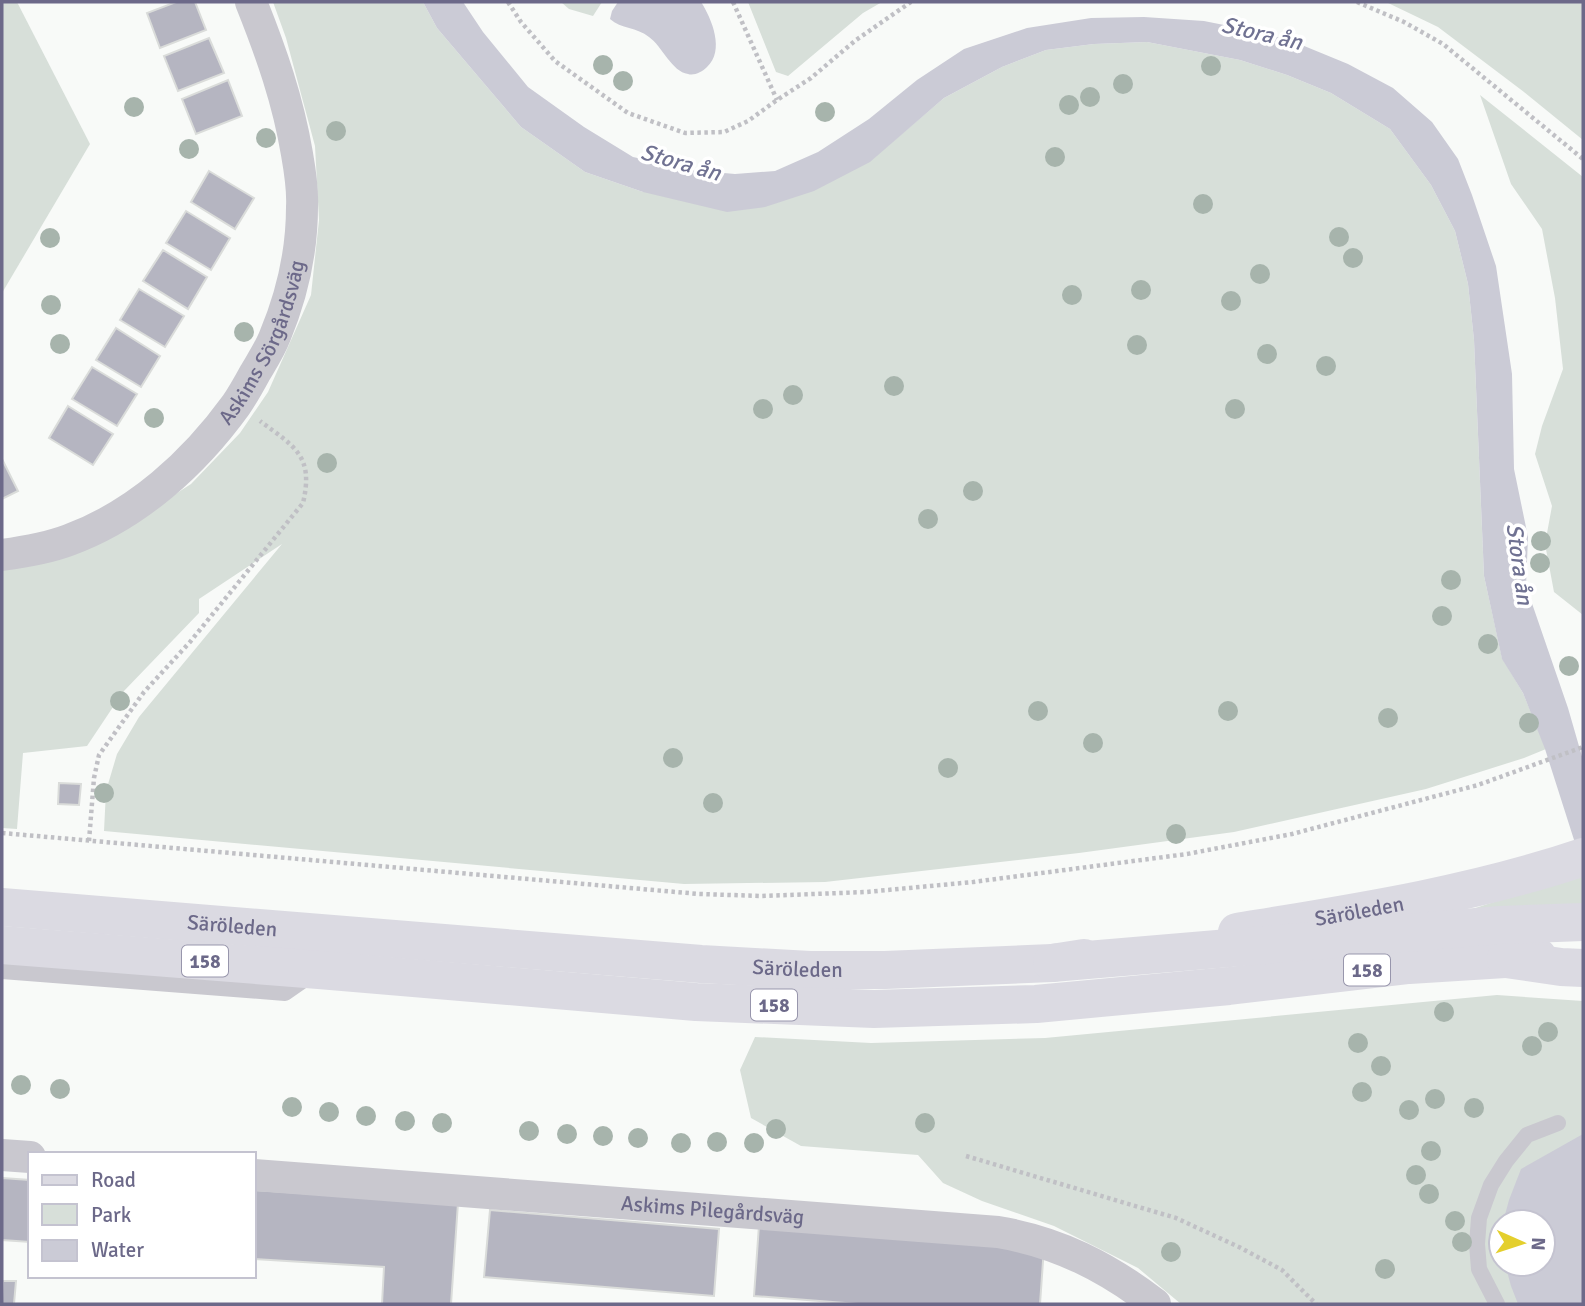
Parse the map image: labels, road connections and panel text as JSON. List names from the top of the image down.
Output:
{
  "streets": {
    "main road": ["Säröleden", "158"],
    "street": ["Askims Sörgårdsväg", "Askims Pilegårdsväg"]
  },
  "water": ["Stora ån"],
  "legend": ["Road", "Park", "Water"],
  "north": "right"
}
